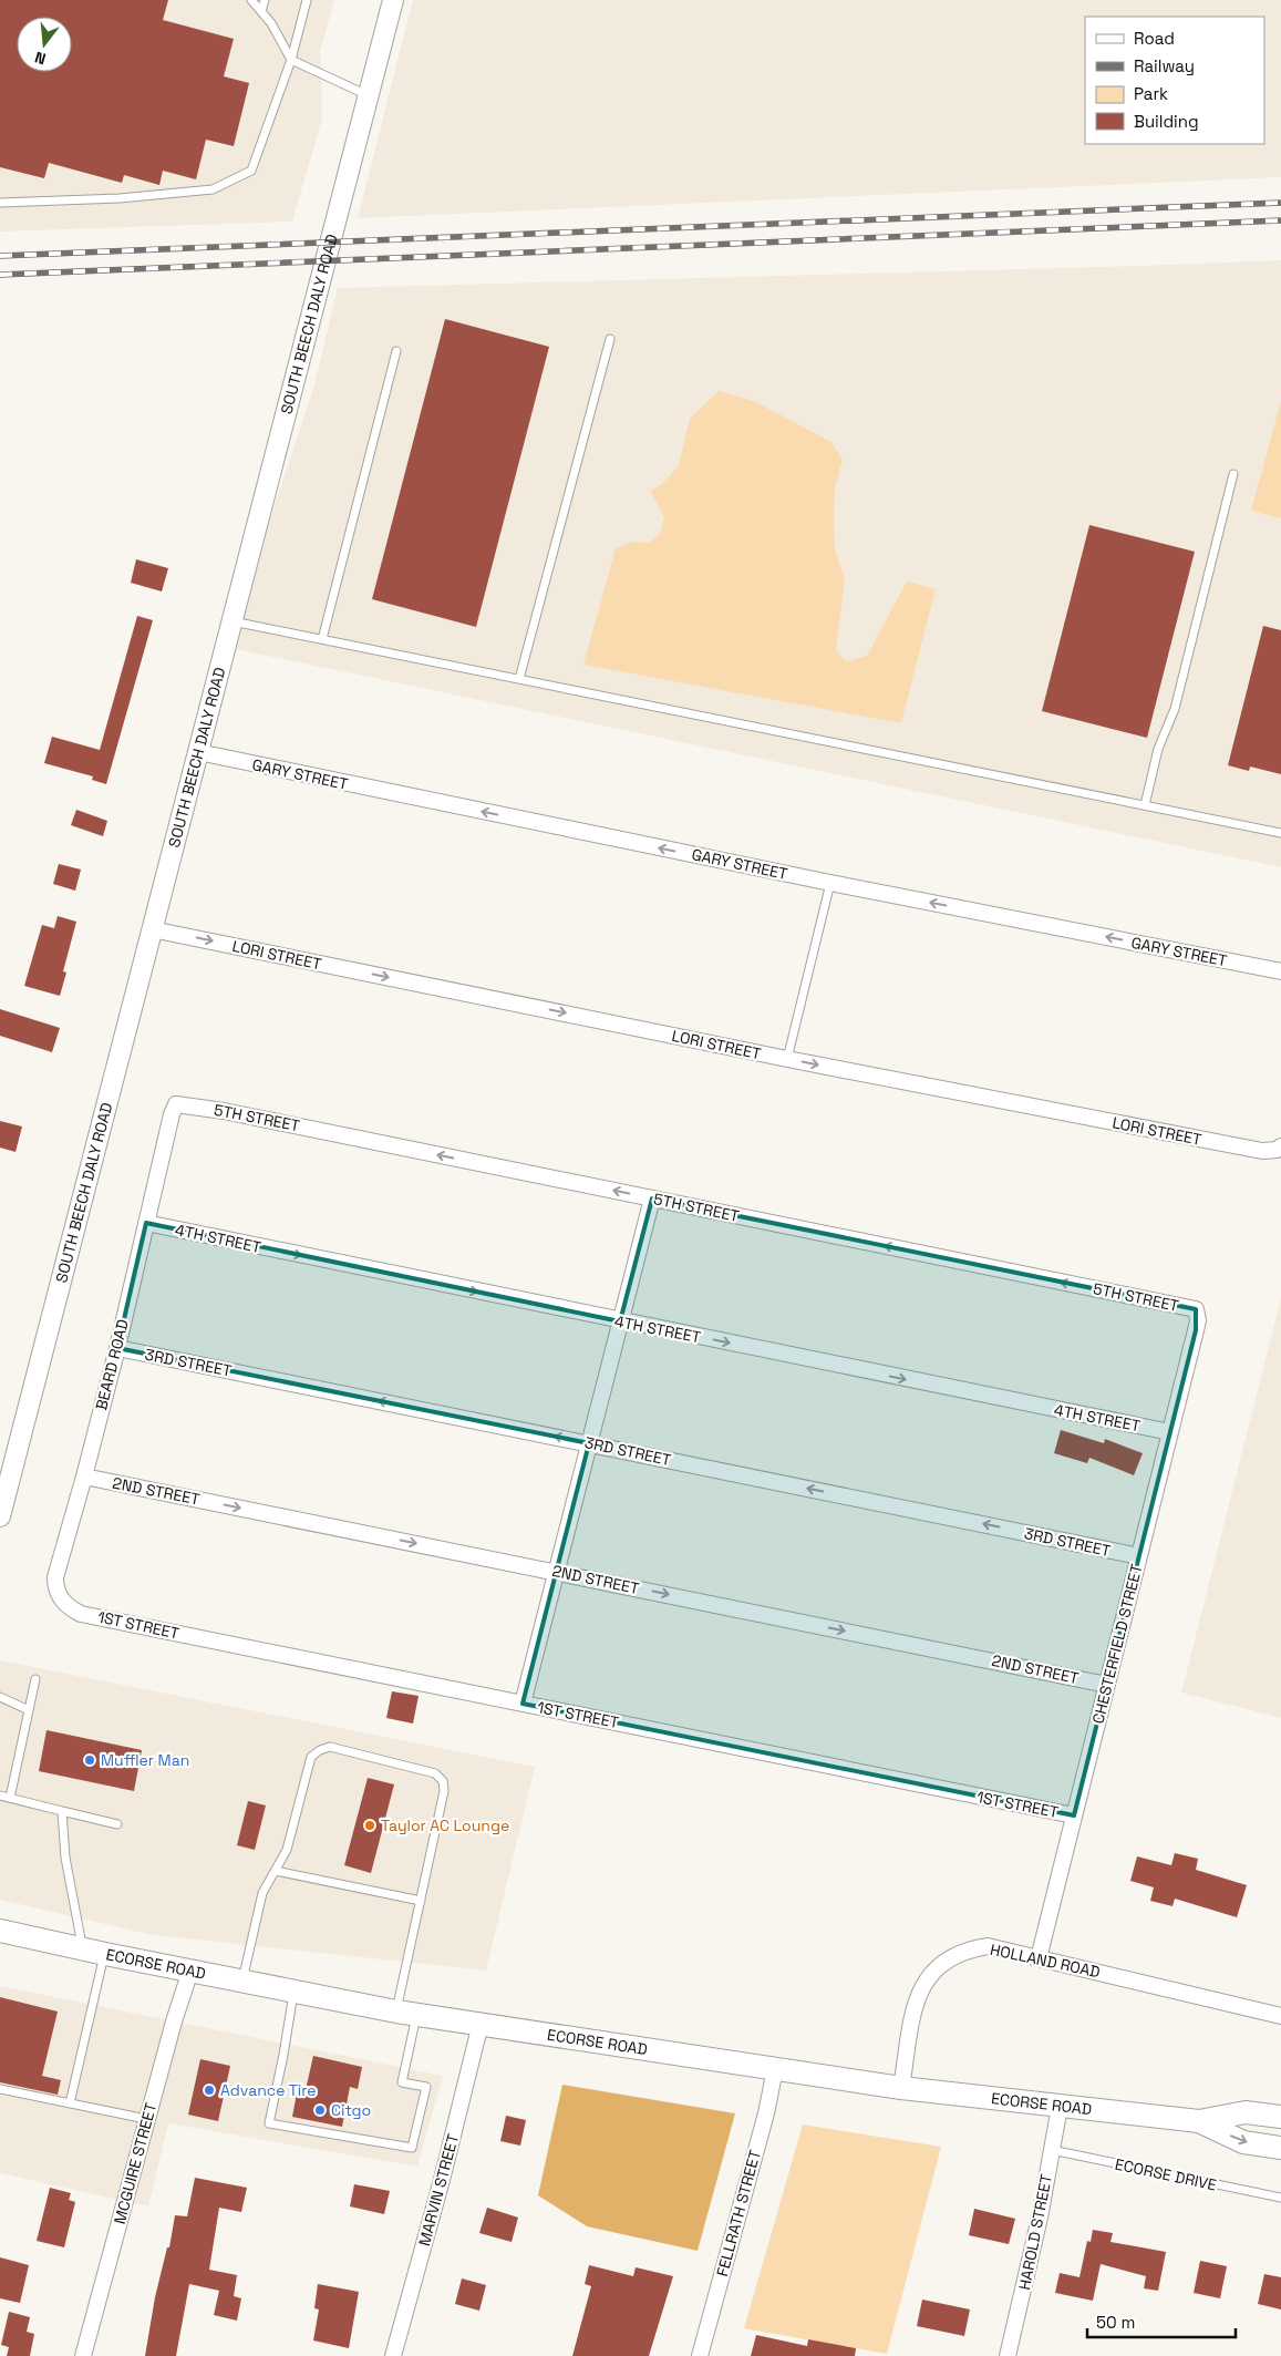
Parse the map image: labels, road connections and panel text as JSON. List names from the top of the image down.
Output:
{
  "streets": {
    "main road": ["ECORSE ROAD"],
    "street": [
      "SOUTH BEECH DALY ROAD",
      "GARY STREET",
      "LORI STREET",
      "5TH STREET",
      "4TH STREET",
      "3RD STREET",
      "BEARD ROAD",
      "2ND STREET",
      "1ST STREET",
      "CHESTERFIELD STREET",
      "HOLLAND ROAD",
      "MCGUIRE STREET",
      "MARVIN STREET",
      "FELLRATH STREET",
      "HAROLD STREET"
    ],
    "lane": ["ECORSE DRIVE"]
  },
  "crossings": [
    ["SOUTH BEECH DALY ROAD", "GARY STREET"],
    ["SOUTH BEECH DALY ROAD", "LORI STREET"],
    ["5TH STREET", "BEARD ROAD"],
    ["5TH STREET", "CHESTERFIELD STREET"],
    ["4TH STREET", "BEARD ROAD"],
    ["4TH STREET", "CHESTERFIELD STREET"],
    ["3RD STREET", "BEARD ROAD"],
    ["3RD STREET", "CHESTERFIELD STREET"],
    ["BEARD ROAD", "2ND STREET"],
    ["BEARD ROAD", "1ST STREET"],
    ["2ND STREET", "CHESTERFIELD STREET"],
    ["1ST STREET", "CHESTERFIELD STREET"],
    ["CHESTERFIELD STREET", "HOLLAND ROAD"],
    ["HOLLAND ROAD", "ECORSE ROAD"],
    ["ECORSE ROAD", "MCGUIRE STREET"],
    ["ECORSE ROAD", "MARVIN STREET"],
    ["ECORSE ROAD", "FELLRATH STREET"],
    ["ECORSE ROAD", "HAROLD STREET"],
    ["ECORSE DRIVE", "HAROLD STREET"]
  ],
  "one_way": [
    "GARY STREET",
    "LORI STREET",
    "5TH STREET",
    "4TH STREET",
    "3RD STREET",
    "2ND STREET"
  ],
  "places": [
    "Muffler Man",
    "Taylor AC Lounge",
    "Advance Tire",
    "Citgo"
  ],
  "legend": [
    "Road",
    "Railway",
    "Park",
    "Building"
  ],
  "scale_bar": "50 m",
  "north": "bottom"
}
